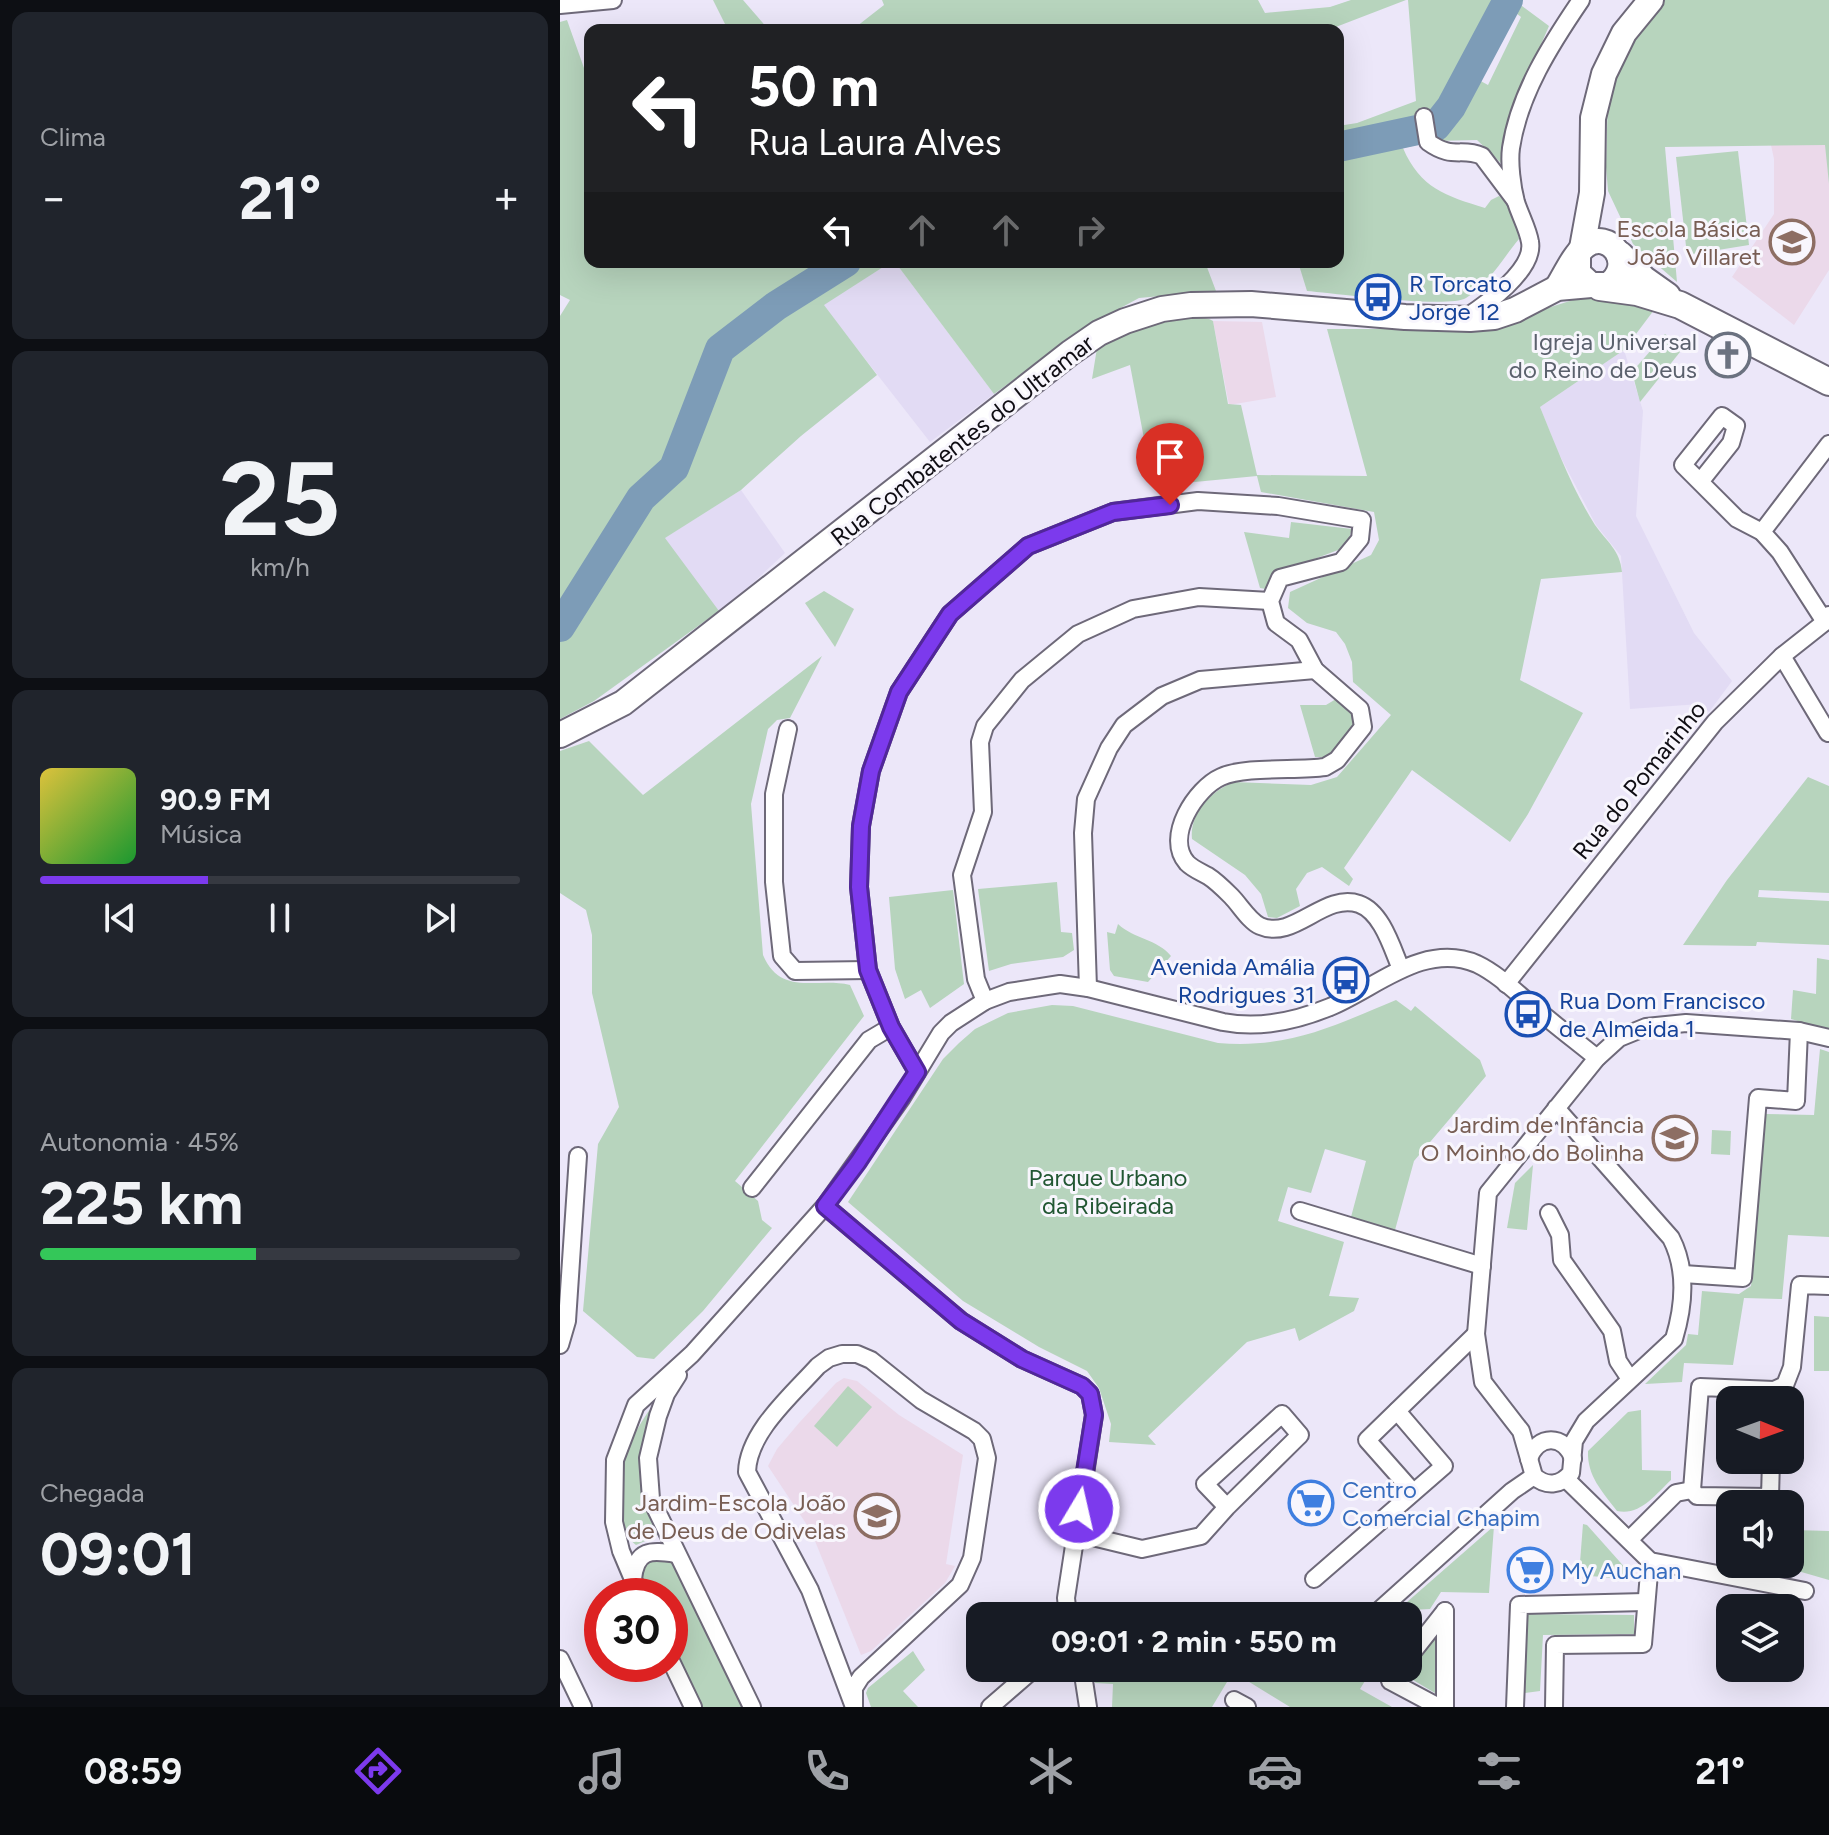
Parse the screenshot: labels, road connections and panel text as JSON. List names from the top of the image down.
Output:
{
  "streets": {
    "main road": ["Rua Combatentes do Ultramar"],
    "street": ["Rua do Pomarinho"]
  },
  "parks": ["Parque Urbano da Ribeirada"],
  "places": {
    "school or university": ["Escola Básica João Villaret", "Jardim de Infância O Moinho do Bolinha", "Jardim-Escola João de Deus de Odivelas"],
    "bus stop": ["R Torcato Jorge 12", "Avenida Amália Rodrigues 31", "Rua Dom Francisco de Almeida 1"],
    "church": ["Igreja Universal do Reino de Deus"],
    "supermarket": ["Centro Comercial Chapim", "My Auchan"]
  },
  "north": "right",
  "page": {
    "tile": [
      "Clima",
      ["25", "km/h"],
      ["Autonomia · 45%", "225 km"],
      ["Chegada", "09:01"]
    ],
    "turn": ["50 m", "Rua Laura Alves"],
    "heat": ["−", "21°", "+"],
    "song": ["90.9 FM", "Música"],
    "limit": "30",
    "trip": "09:01 · 2 min · 550 m",
    "tabs": ["08:59", "21°"]
  }
}
